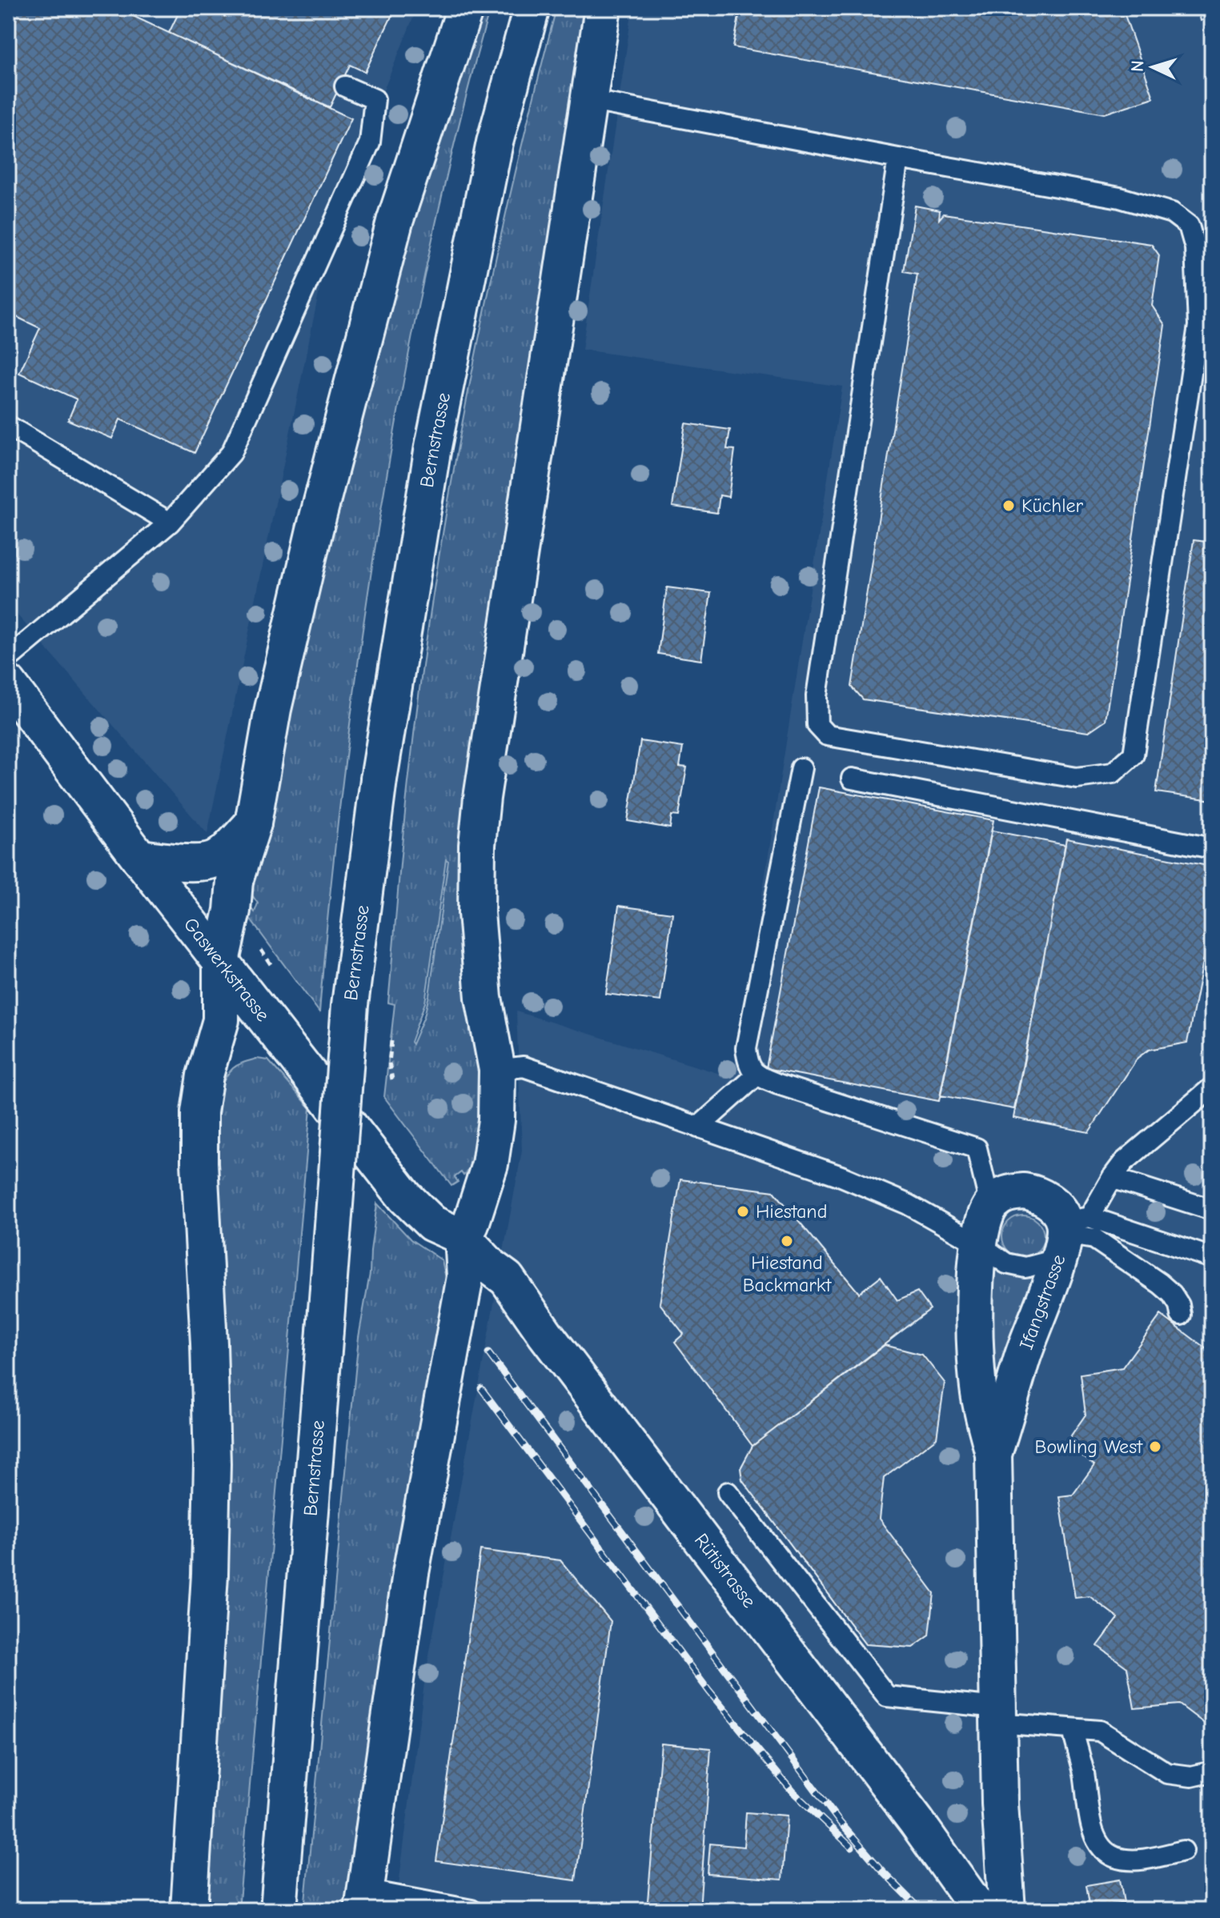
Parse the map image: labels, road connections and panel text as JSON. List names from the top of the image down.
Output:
{
  "streets": {
    "street": [
      "Bernstrasse",
      "Gaswerkstrasse",
      "Ifangstrasse",
      "Rütistrasse"
    ]
  },
  "crossings": [
    ["Gaswerkstrasse", "Rütistrasse"]
  ],
  "places": [
    "Küchler",
    "Hiestand",
    "Hiestand Backmarkt",
    "Bowling West"
  ],
  "north": "left"
}
